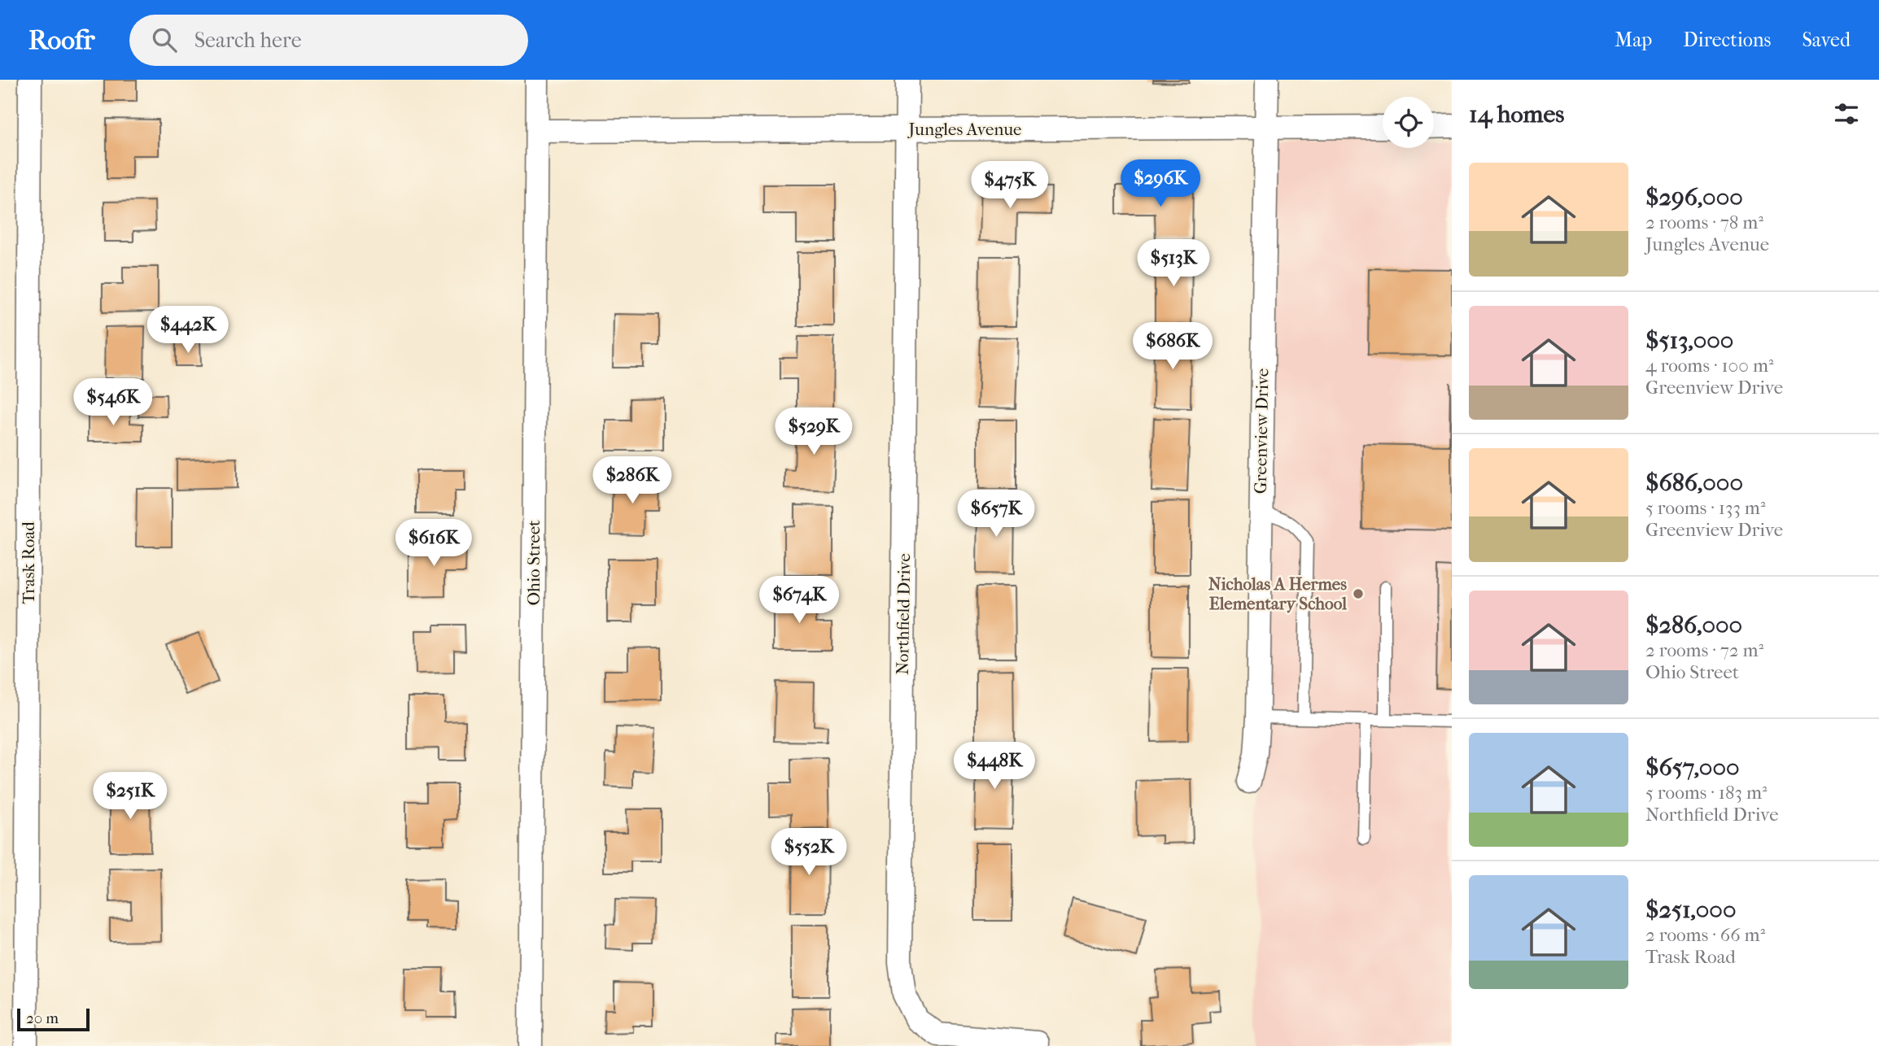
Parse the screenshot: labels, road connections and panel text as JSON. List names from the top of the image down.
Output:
{
  "streets": {
    "street": [
      "Jungles Avenue",
      "Greenview Drive",
      "Trask Road",
      "Ohio Street",
      "Northfield Drive"
    ]
  },
  "crossings": [
    ["Jungles Avenue", "Greenview Drive"],
    ["Jungles Avenue", "Ohio Street"],
    ["Jungles Avenue", "Northfield Drive"]
  ],
  "places": ["Nicholas A Hermes Elementary School"],
  "scale_bar": "20 m",
  "page": {
    "header": "Roofr",
    "search": "Search here",
    "nav": ["Map", "Directions", "Saved"],
    "heading": "14 homes",
    "list": [
      {
        "name": "$296,000",
        "note": "2 rooms · 78 m² · Jungles Avenue"
      },
      {
        "name": "$513,000",
        "note": "4 rooms · 100 m² · Greenview Drive"
      },
      {
        "name": "$686,000",
        "note": "5 rooms · 133 m² · Greenview Drive"
      },
      {
        "name": "$286,000",
        "note": "2 rooms · 72 m² · Ohio Street"
      },
      {
        "name": "$657,000",
        "note": "5 rooms · 183 m² · Northfield Drive"
      },
      {
        "name": "$251,000",
        "note": "2 rooms · 66 m² · Trask Road"
      }
    ],
    "price": [
      "$296K",
      "$475K",
      "$513K",
      "$442K",
      "$686K",
      "$546K",
      "$529K",
      "$286K",
      "$657K",
      "$616K",
      "$674K",
      "$448K",
      "$251K",
      "$552K"
    ],
    "scale": "20 m"
  }
}
